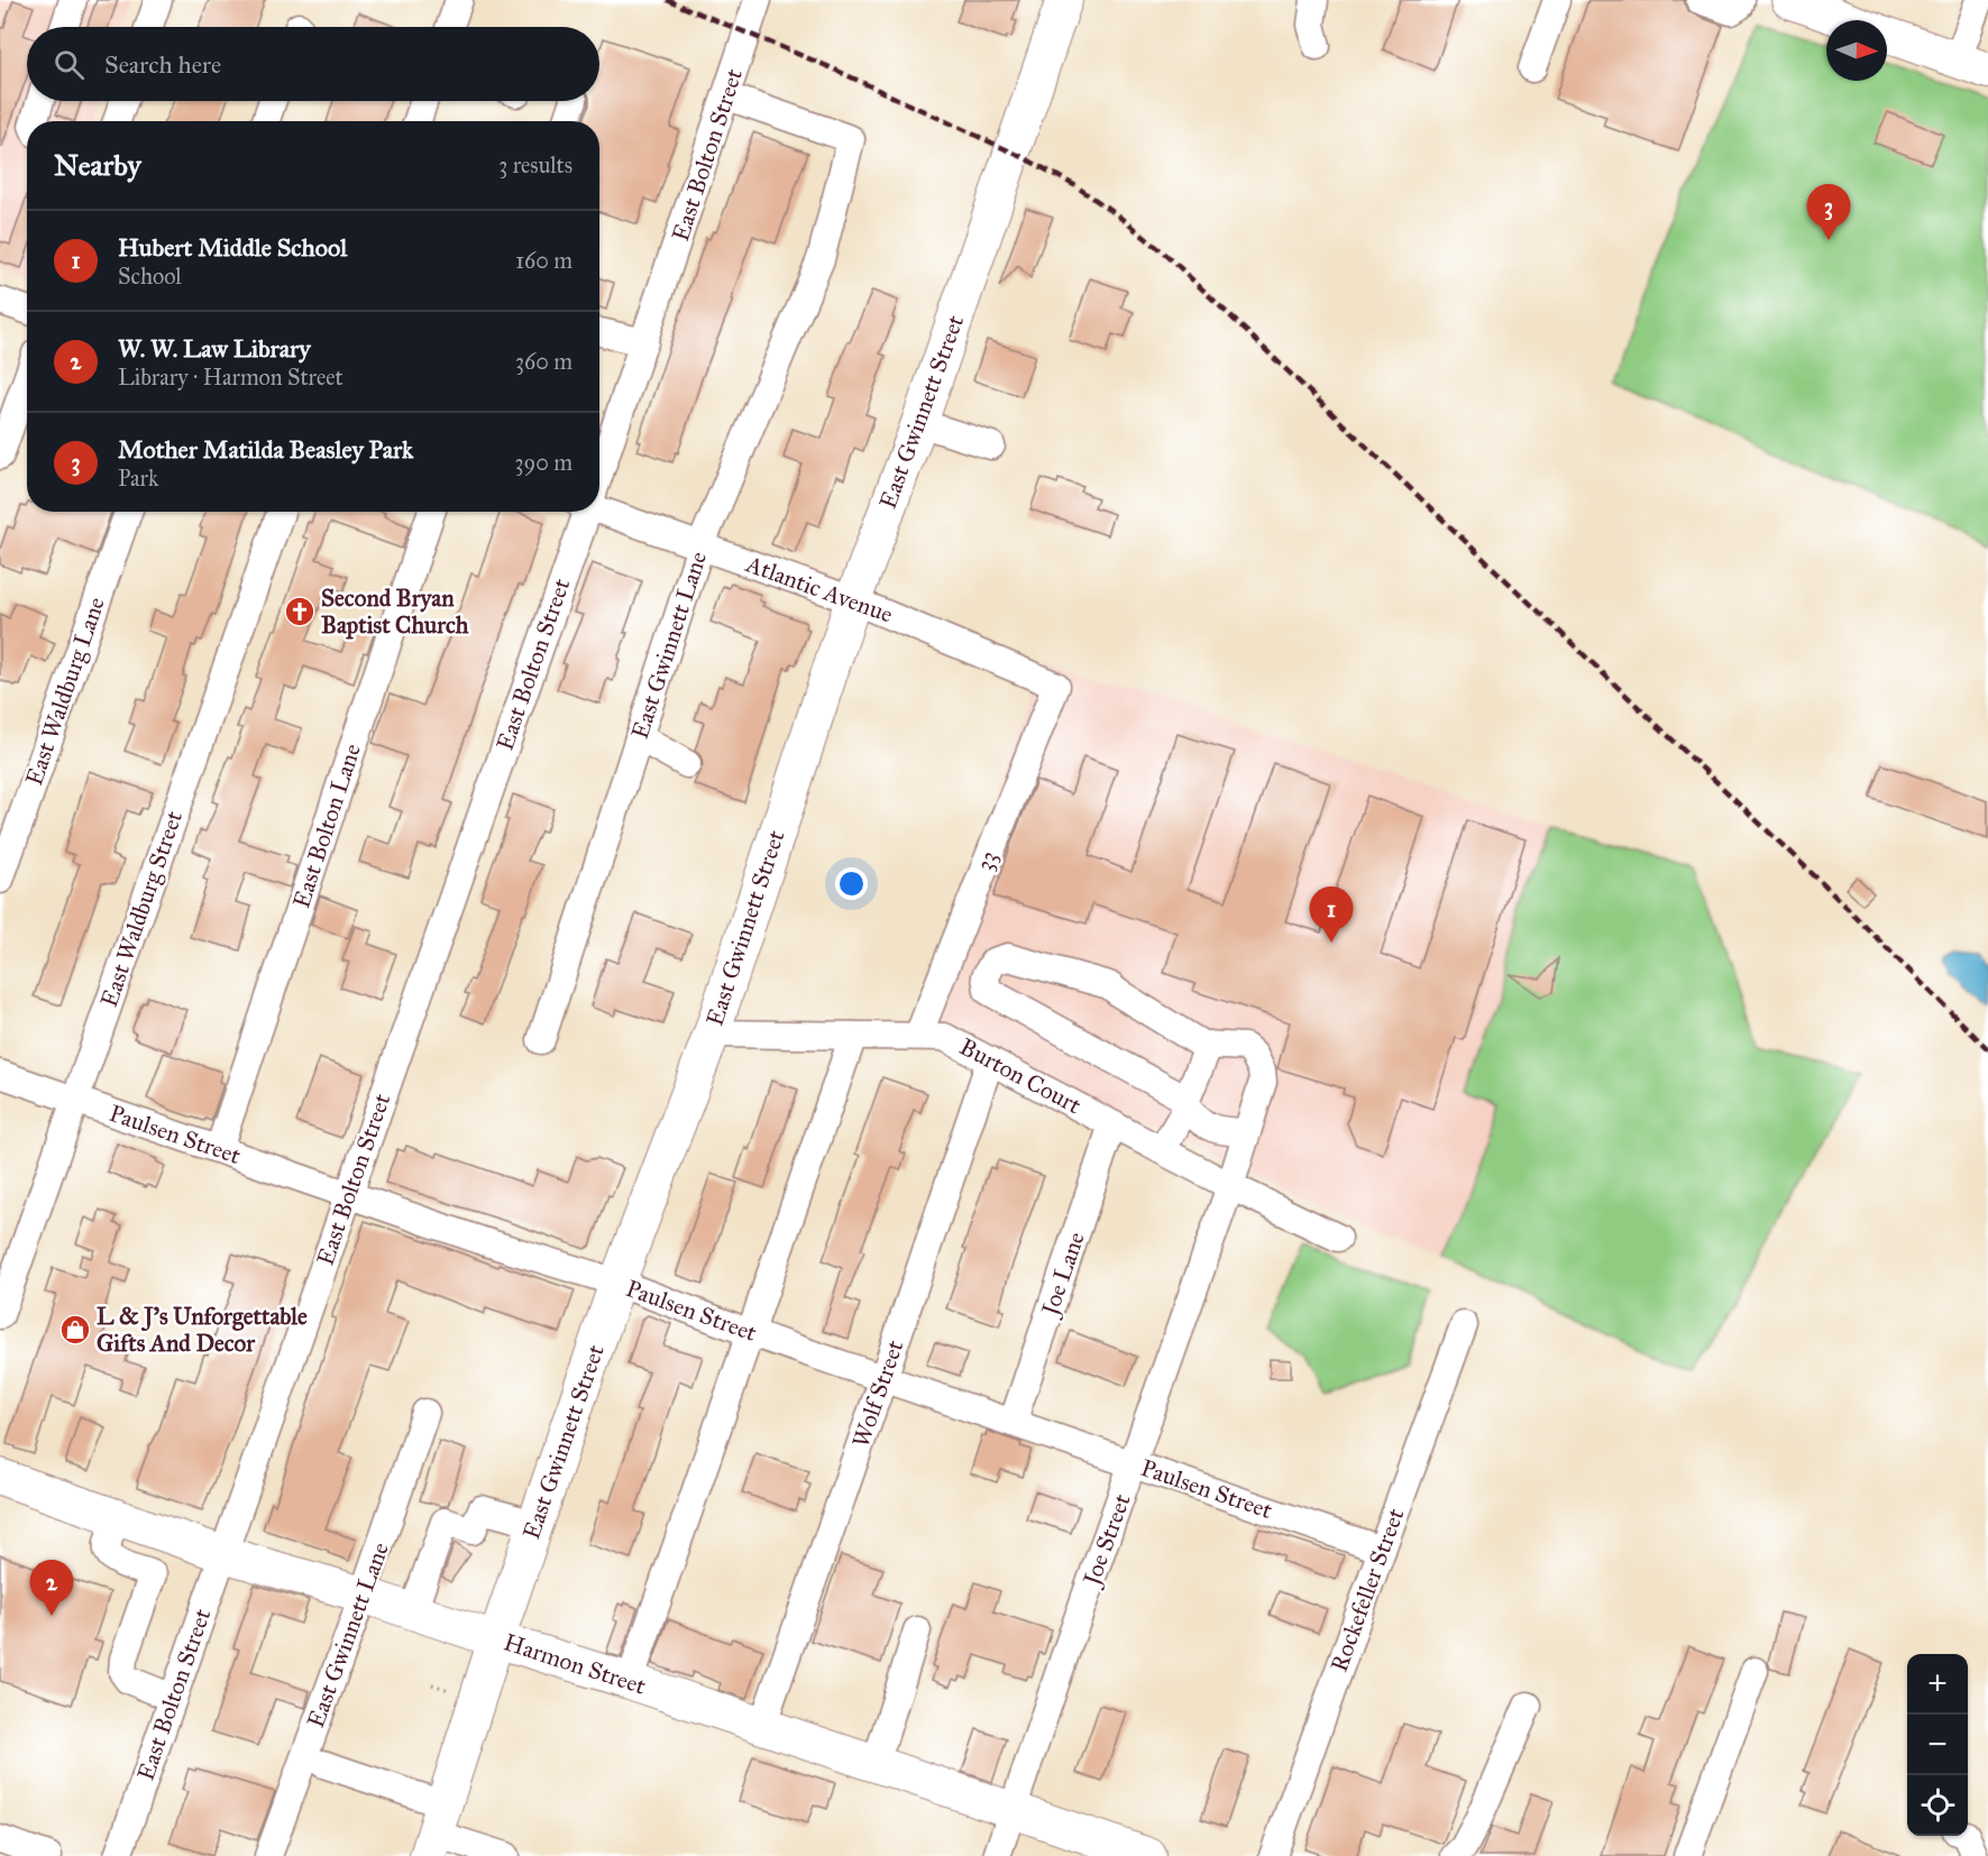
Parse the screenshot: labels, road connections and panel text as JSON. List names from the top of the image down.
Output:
{
  "streets": {
    "main road": ["East Gwinnett Street", "Harmon Street"],
    "street": [
      "East Bolton Street",
      "Atlantic Avenue",
      "East Gwinnett Lane",
      "East Waldburg Lane",
      "East Bolton Lane",
      "33",
      "East Waldburg Street",
      "Burton Court",
      "Paulsen Street",
      "Joe Lane",
      "Wolf Street",
      "Joe Street",
      "Rockefeller Street"
    ]
  },
  "crossings": [
    ["East Bolton Street", "East Gwinnett Lane"],
    ["East Bolton Street", "Paulsen Street"],
    ["East Bolton Street", "Harmon Street"],
    ["East Gwinnett Street", "Atlantic Avenue"],
    ["East Gwinnett Street", "Burton Court"],
    ["East Gwinnett Street", "Paulsen Street"],
    ["East Gwinnett Street", "Harmon Street"],
    ["Atlantic Avenue", "East Gwinnett Lane"],
    ["Atlantic Avenue", "33"],
    ["East Gwinnett Lane", "Harmon Street"],
    ["East Bolton Lane", "Paulsen Street"],
    ["33", "Burton Court"],
    ["East Waldburg Street", "Paulsen Street"],
    ["Burton Court", "Joe Lane"],
    ["Burton Court", "Wolf Street"],
    ["Burton Court", "Joe Street"],
    ["Paulsen Street", "Joe Lane"],
    ["Paulsen Street", "Wolf Street"],
    ["Paulsen Street", "Joe Street"],
    ["Paulsen Street", "Rockefeller Street"],
    ["Wolf Street", "Harmon Street"],
    ["Joe Street", "Harmon Street"]
  ],
  "places": {
    "church": ["Second Bryan Baptist Church"],
    "shop": ["L & J's Unforgettable Gifts And Decor"]
  },
  "north": "right",
  "page": {
    "search": "Search here",
    "heading": ["Nearby", "3 results"],
    "pins": ["3", "1", "2"],
    "list": [
      {
        "mark": "1",
        "name": "Hubert Middle School",
        "note": "School",
        "value": "160 m"
      },
      {
        "mark": "2",
        "name": "W. W. Law Library",
        "note": "Library · Harmon Street",
        "value": "360 m"
      },
      {
        "mark": "3",
        "name": "Mother Matilda Beasley Park",
        "note": "Park",
        "value": "390 m"
      }
    ],
    "map_buttons": ["+", "−"]
  }
}
